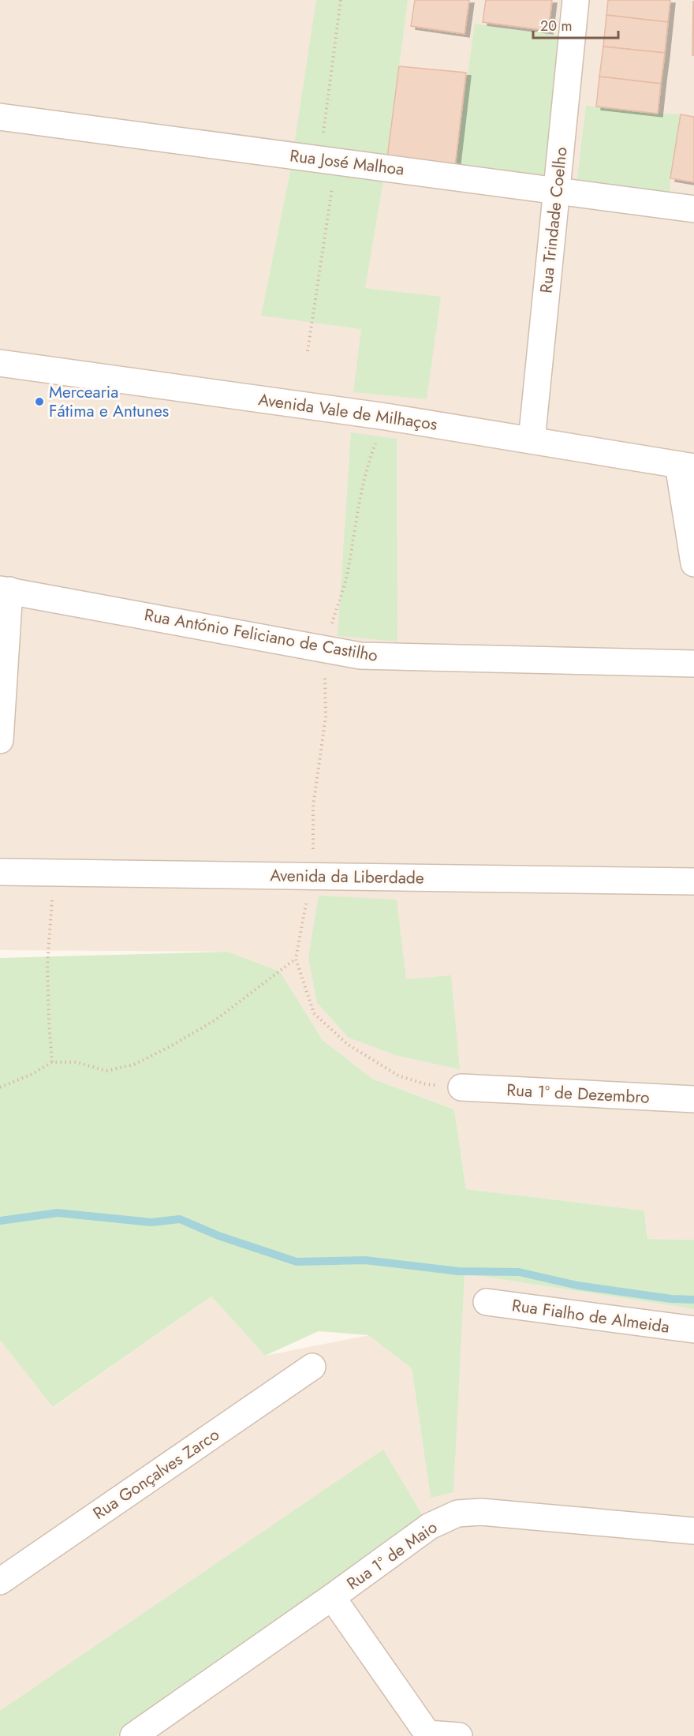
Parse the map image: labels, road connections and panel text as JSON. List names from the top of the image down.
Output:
{
  "streets": {
    "street": [
      "Rua José Malhoa",
      "Rua Trindade Coelho",
      "Avenida Vale de Milhaços",
      "Rua António Feliciano de Castilho",
      "Avenida da Liberdade",
      "Rua 1º de Dezembro",
      "Rua Fialho de Almeida",
      "Rua Gonçalves Zarco",
      "Rua 1º de Maio"
    ]
  },
  "crossings": [
    ["Rua José Malhoa", "Rua Trindade Coelho"],
    ["Rua Trindade Coelho", "Avenida Vale de Milhaços"]
  ],
  "places": ["Mercearia Fátima e Antunes"],
  "scale_bar": "20 m"
}
